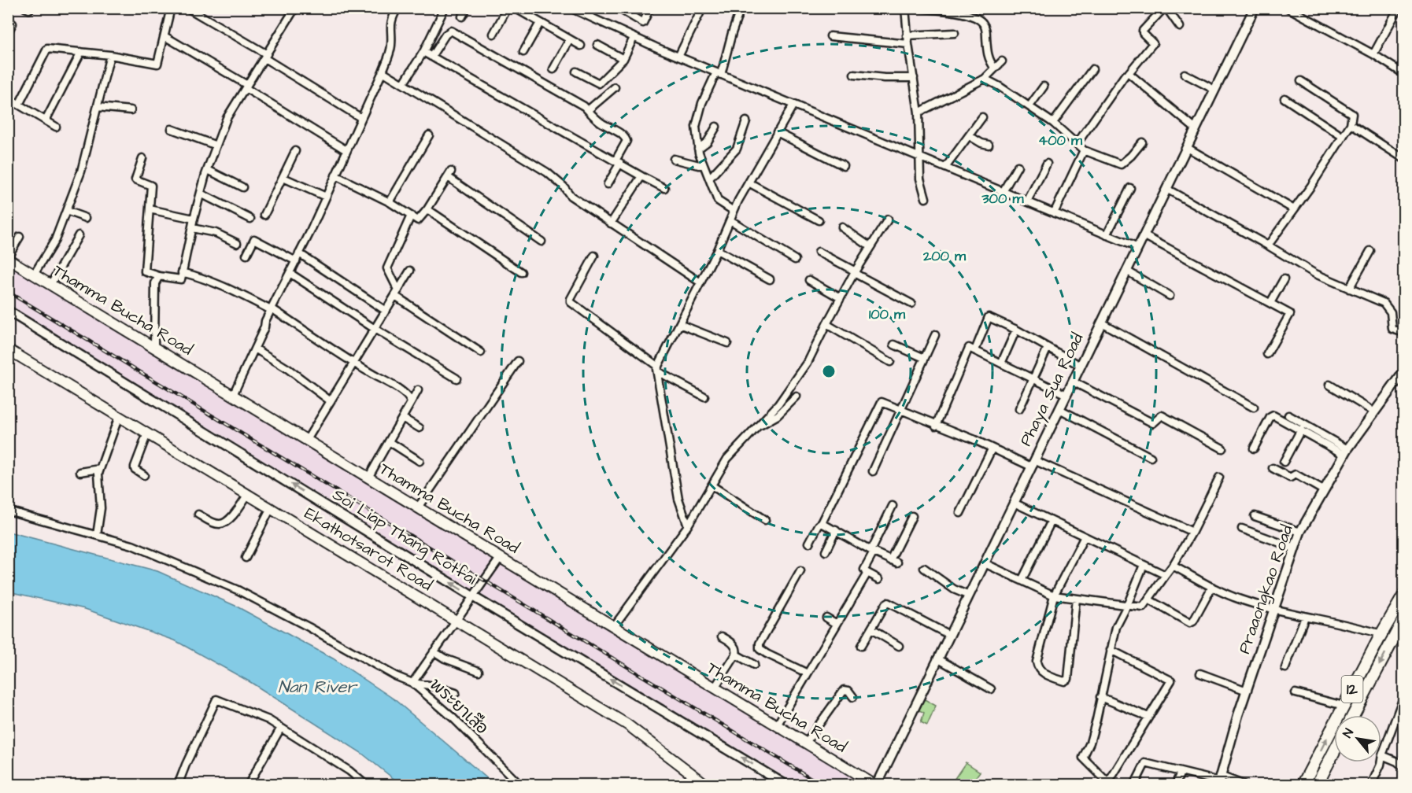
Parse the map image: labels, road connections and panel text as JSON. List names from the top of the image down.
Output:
{
  "streets": {
    "main road": ["Thamma Bucha Road", "Ekathotsarot Road", "12"],
    "street": [
      "Phaya Sua Road",
      "Soi Liap Thang Rotfai",
      "Praaongkao Road",
      "พระยาเสือ"
    ]
  },
  "crossings": [
    ["Thamma Bucha Road", "Phaya Sua Road"],
    ["Thamma Bucha Road", "พระยาเสือ"],
    ["Soi Liap Thang Rotfai", "พระยาเสือ"],
    ["Ekathotsarot Road", "พระยาเสือ"]
  ],
  "one_way": ["Soi Liap Thang Rotfai"],
  "water": ["Nan River"],
  "north": "top left",
  "rings": [
    "400 m",
    "300 m",
    "200 m",
    "100 m"
  ]
}
